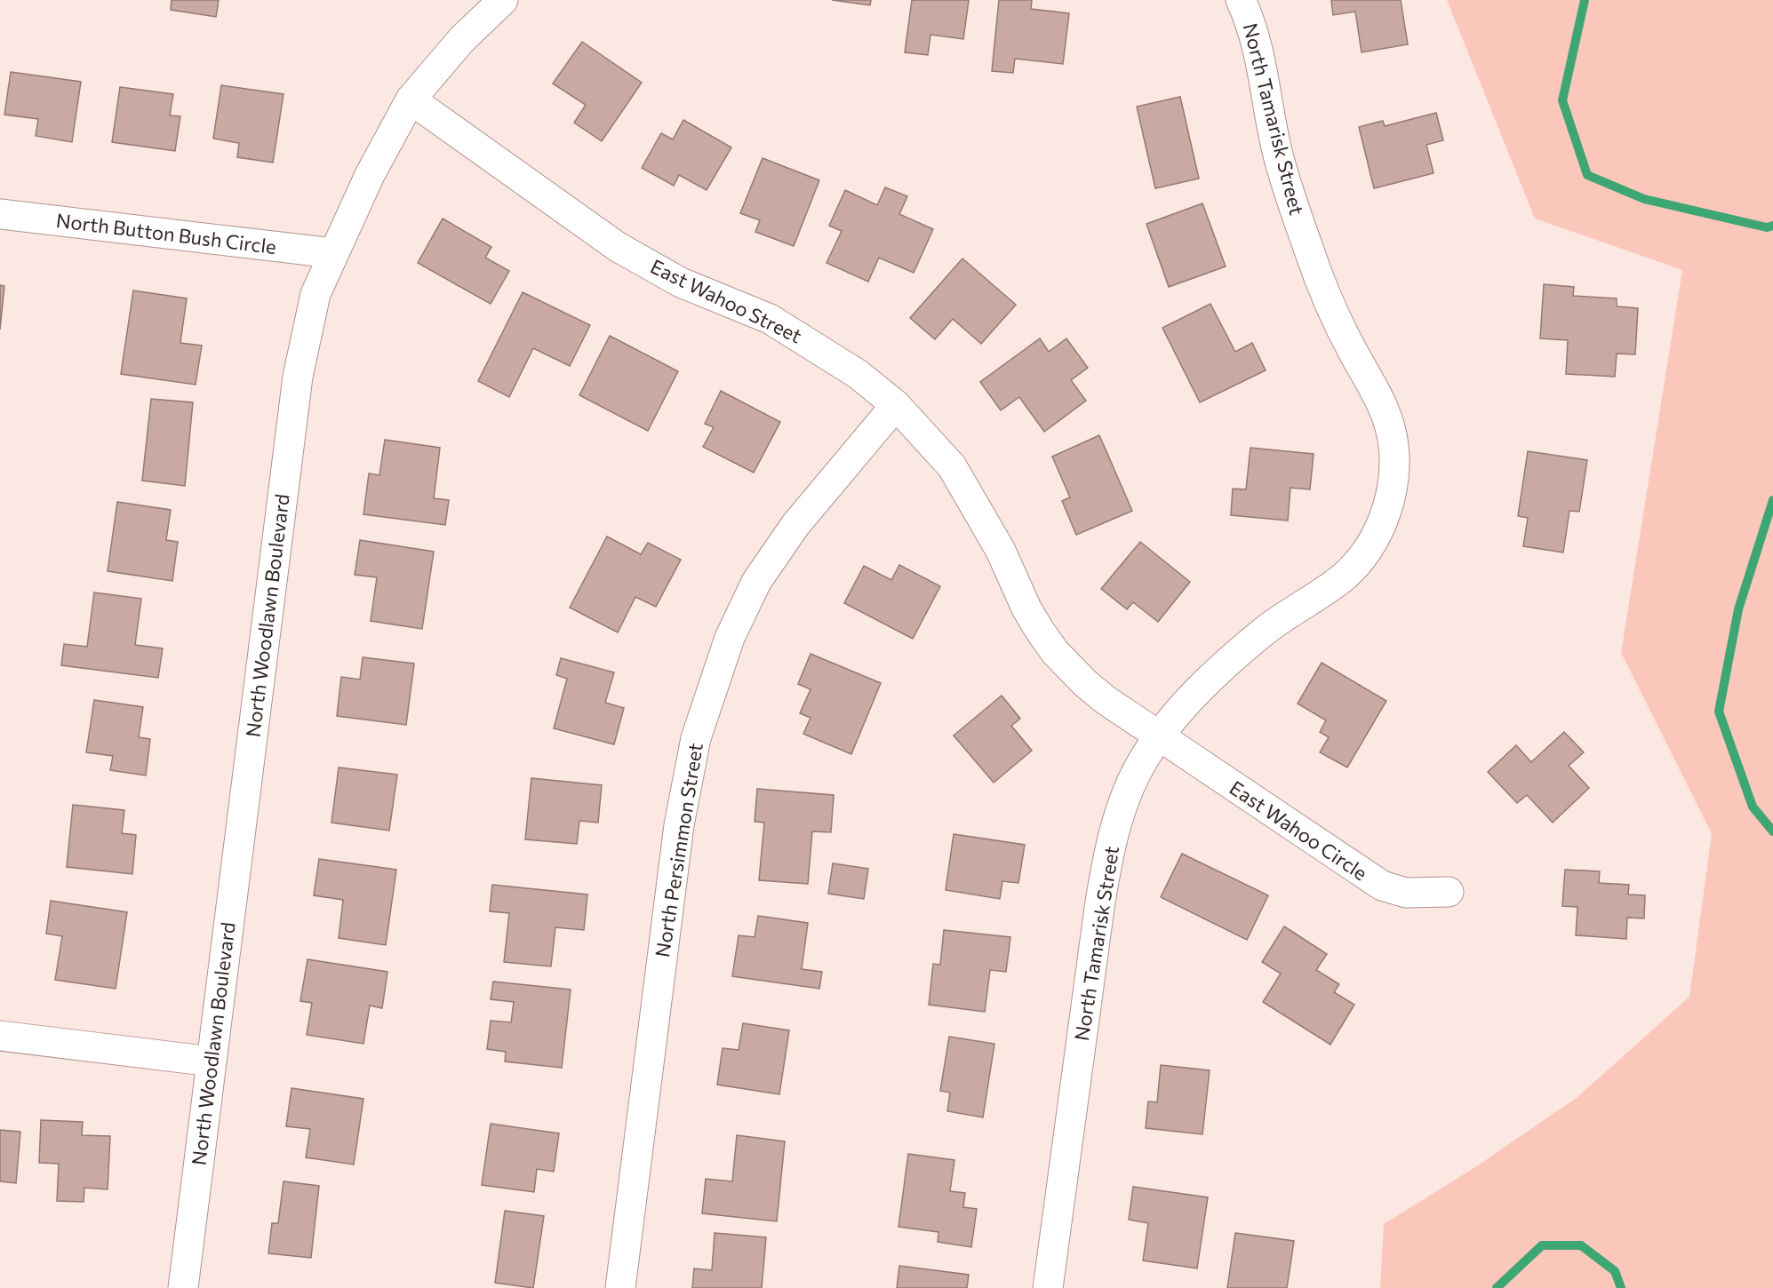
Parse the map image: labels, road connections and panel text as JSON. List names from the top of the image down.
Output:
{
  "streets": {
    "street": [
      "North Tamarisk Street",
      "North Button Bush Circle",
      "East Wahoo Street",
      "North Woodlawn Boulevard",
      "East Wahoo Circle",
      "North Persimmon Street"
    ]
  },
  "crossings": [
    ["North Tamarisk Street", "East Wahoo Street"],
    ["North Tamarisk Street", "East Wahoo Circle"],
    ["North Button Bush Circle", "North Woodlawn Boulevard"],
    ["East Wahoo Street", "North Woodlawn Boulevard"],
    ["East Wahoo Street", "East Wahoo Circle"],
    ["East Wahoo Street", "North Persimmon Street"]
  ]
}
